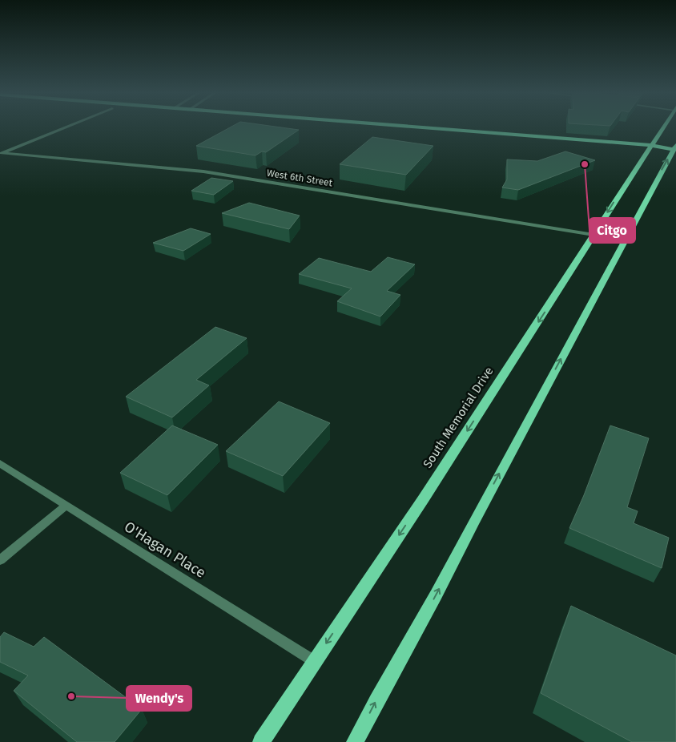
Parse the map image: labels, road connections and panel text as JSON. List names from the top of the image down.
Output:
{
  "streets": {
    "main road": ["South Memorial Drive"],
    "street": ["West 6th Street", "O'Hagan Place"]
  },
  "crossings": [
    ["West 6th Street", "South Memorial Drive"],
    ["South Memorial Drive", "O'Hagan Place"]
  ],
  "places": ["Citgo", "Wendy's"]
}
